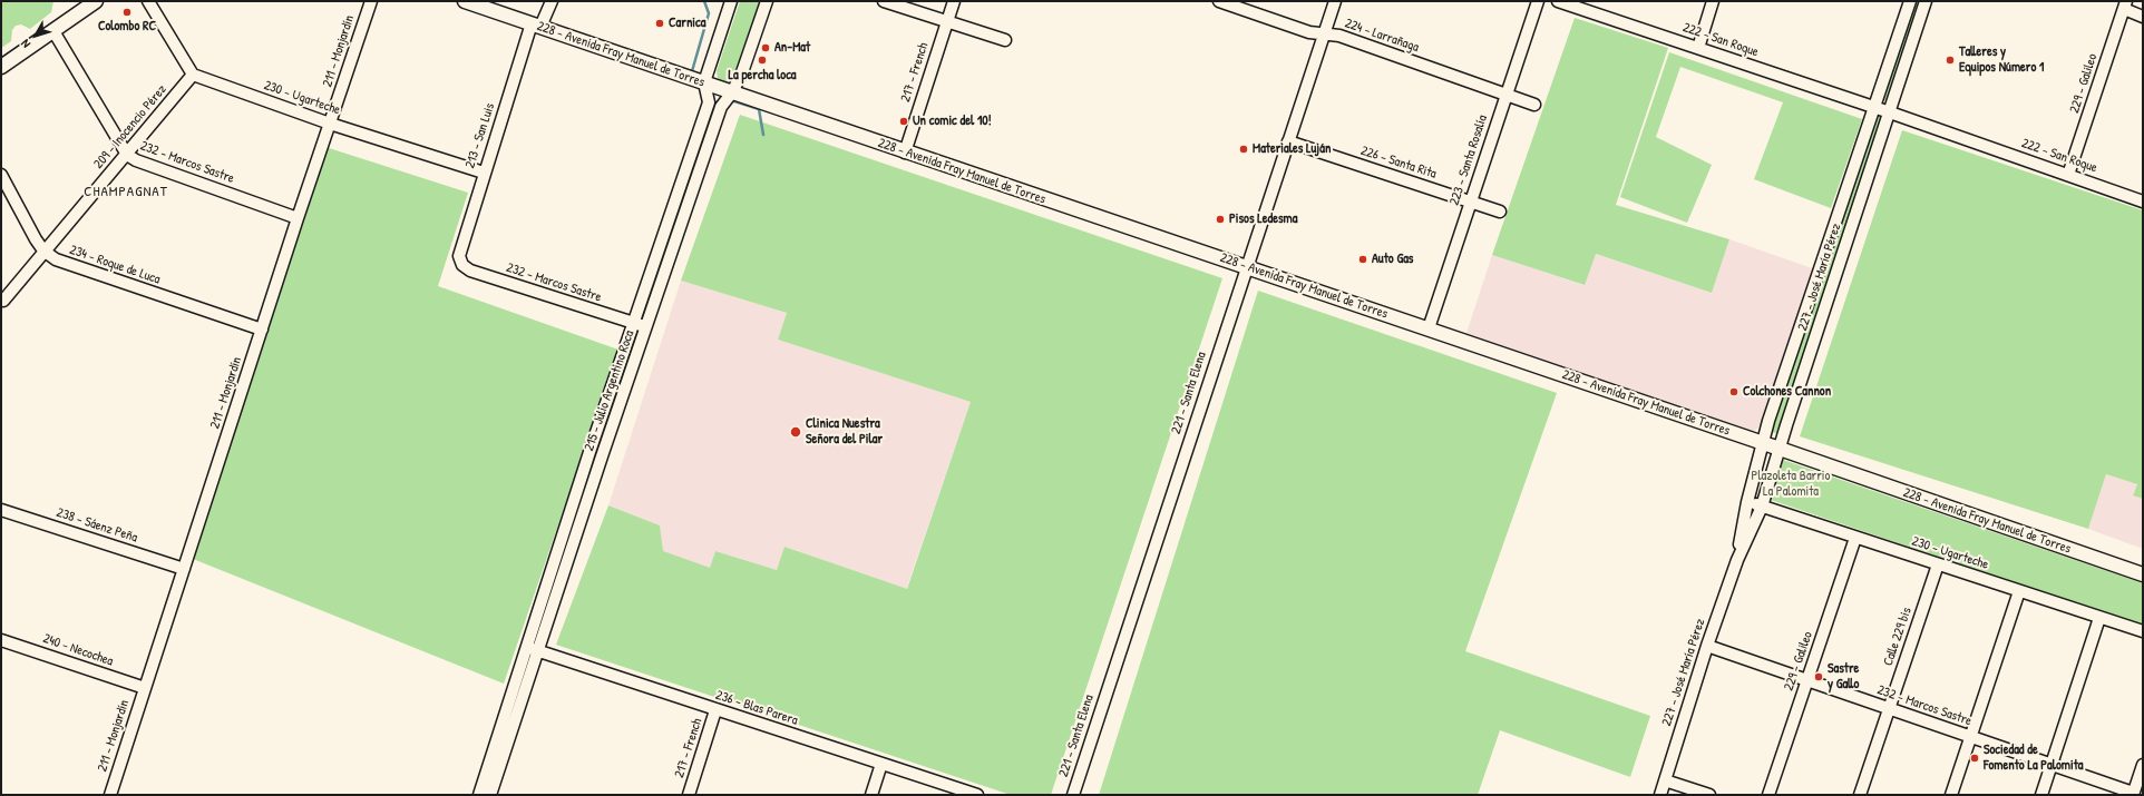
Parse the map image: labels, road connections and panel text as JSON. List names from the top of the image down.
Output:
{
  "streets": {
    "main road": ["228 - Avenida Fray Manuel de Torres"],
    "street": [
      "224 - Larrañaga",
      "222 - San Roque",
      "211 - Monjardín",
      "217 - French",
      "229 - Galileo",
      "230 - Ugarteche",
      "209 - Inocencio Pérez",
      "213 - San Luis",
      "223 - Santa Rosalía",
      "232 - Marcos Sastre",
      "226 - Santa Rita",
      "234 - Roque de Luca",
      "227 - José María Pérez",
      "215 - Julio Argentino Roca",
      "221 - Santa Elena",
      "238 - Sáenz Peña",
      "Calle 229 bis",
      "240 - Necochea",
      "236 - Blas Parera"
    ]
  },
  "crossings": [
    ["224 - Larrañaga", "223 - Santa Rosalía"],
    ["224 - Larrañaga", "221 - Santa Elena"],
    ["222 - San Roque", "229 - Galileo"],
    ["222 - San Roque", "227 - José María Pérez"],
    ["211 - Monjardín", "230 - Ugarteche"],
    ["211 - Monjardín", "232 - Marcos Sastre"],
    ["211 - Monjardín", "234 - Roque de Luca"],
    ["211 - Monjardín", "238 - Sáenz Peña"],
    ["211 - Monjardín", "240 - Necochea"],
    ["228 - Avenida Fray Manuel de Torres", "217 - French"],
    ["228 - Avenida Fray Manuel de Torres", "213 - San Luis"],
    ["228 - Avenida Fray Manuel de Torres", "223 - Santa Rosalía"],
    ["228 - Avenida Fray Manuel de Torres", "227 - José María Pérez"],
    ["228 - Avenida Fray Manuel de Torres", "215 - Julio Argentino Roca"],
    ["228 - Avenida Fray Manuel de Torres", "221 - Santa Elena"],
    ["217 - French", "236 - Blas Parera"],
    ["229 - Galileo", "230 - Ugarteche"],
    ["229 - Galileo", "232 - Marcos Sastre"],
    ["230 - Ugarteche", "209 - Inocencio Pérez"],
    ["230 - Ugarteche", "213 - San Luis"],
    ["230 - Ugarteche", "227 - José María Pérez"],
    ["230 - Ugarteche", "Calle 229 bis"],
    ["209 - Inocencio Pérez", "232 - Marcos Sastre"],
    ["209 - Inocencio Pérez", "234 - Roque de Luca"],
    ["213 - San Luis", "232 - Marcos Sastre"],
    ["223 - Santa Rosalía", "226 - Santa Rita"],
    ["232 - Marcos Sastre", "227 - José María Pérez"],
    ["232 - Marcos Sastre", "215 - Julio Argentino Roca"],
    ["232 - Marcos Sastre", "Calle 229 bis"],
    ["226 - Santa Rita", "221 - Santa Elena"],
    ["215 - Julio Argentino Roca", "236 - Blas Parera"]
  ],
  "districts": ["CHAMPAGNAT"],
  "parks": ["Plazoleta Barrio La Palomita"],
  "places": [
    "Colombo RC",
    "Carnica",
    "An-Mat",
    "La percha loca",
    "Talleres y Equipos Número 1",
    "Un comic del 10!",
    "Materiales Luján",
    "Pisos Ledesma",
    "Auto Gas",
    "Colchones Cannon",
    "Clinica Nuestra Señora del Pilar",
    "Sastre y Gallo",
    "Sociedad de Fomento La Palomita"
  ],
  "north": "bottom left"
}
